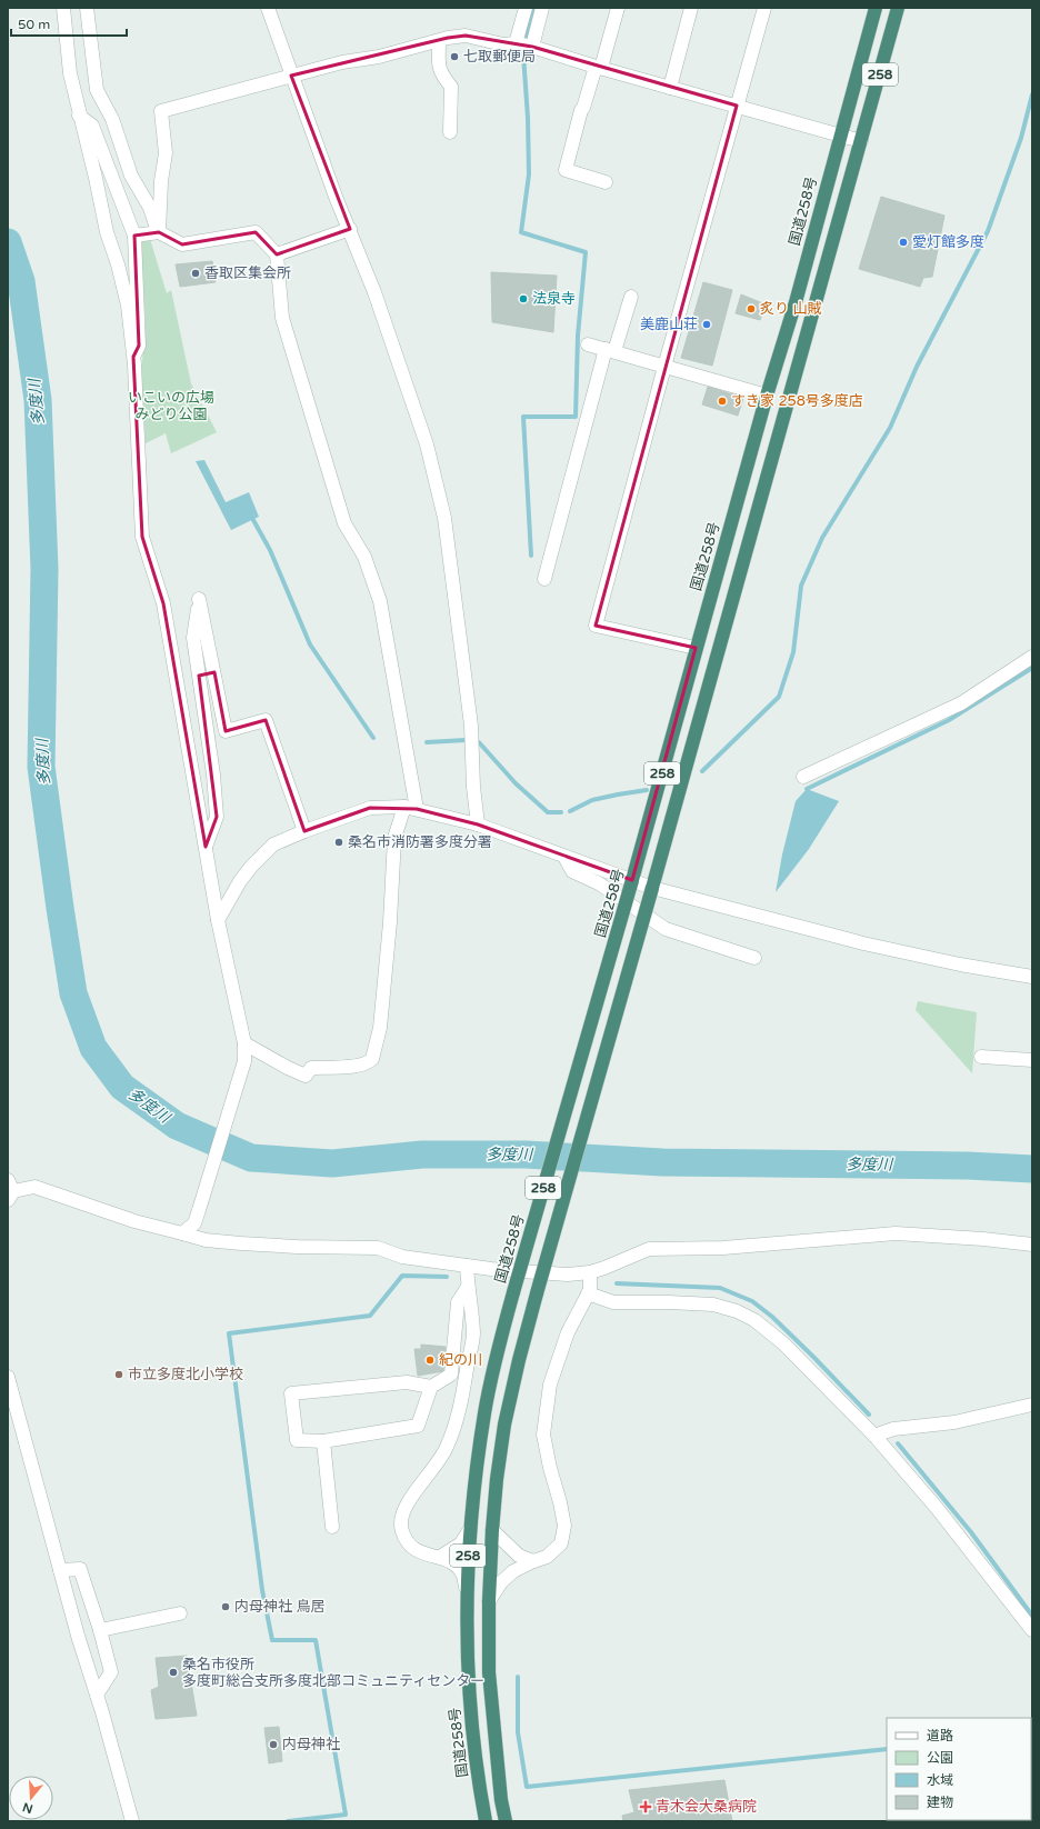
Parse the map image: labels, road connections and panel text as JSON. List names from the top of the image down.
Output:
{
  "streets": {
    "highway": ["258", "国道258号"]
  },
  "water": ["多度川"],
  "parks": ["いこいの広場 みどり公園"],
  "places": {
    "other": [
      "七取郵便局",
      "愛灯館多度",
      "香取区集会所",
      "法泉寺",
      "炙り 山賊",
      "美鹿山荘",
      "すき家 258号多度店",
      "桑名市消防署多度分署",
      "紀の川",
      "市立多度北小学校",
      "内母神社 鳥居",
      "桑名市役所 多度町総合支所多度北部コミュニティセンター",
      "内母神社"
    ],
    "health": ["青木会大桑病院"]
  },
  "legend": [
    "道路",
    "公園",
    "水域",
    "建物"
  ],
  "scale_bar": "50 m",
  "north": "bottom"
}
